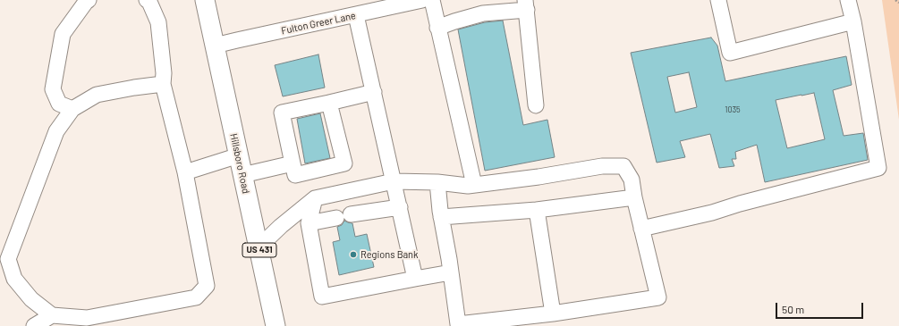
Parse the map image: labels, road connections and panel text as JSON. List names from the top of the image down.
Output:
{
  "streets": {
    "main road": ["Hillsboro Road", "US 431"],
    "street": ["Fulton Greer Lane"]
  },
  "crossings": [
    ["Fulton Greer Lane", "Hillsboro Road"]
  ],
  "places": ["Regions Bank"],
  "house_numbers": ["1035"],
  "scale_bar": "50 m"
}
